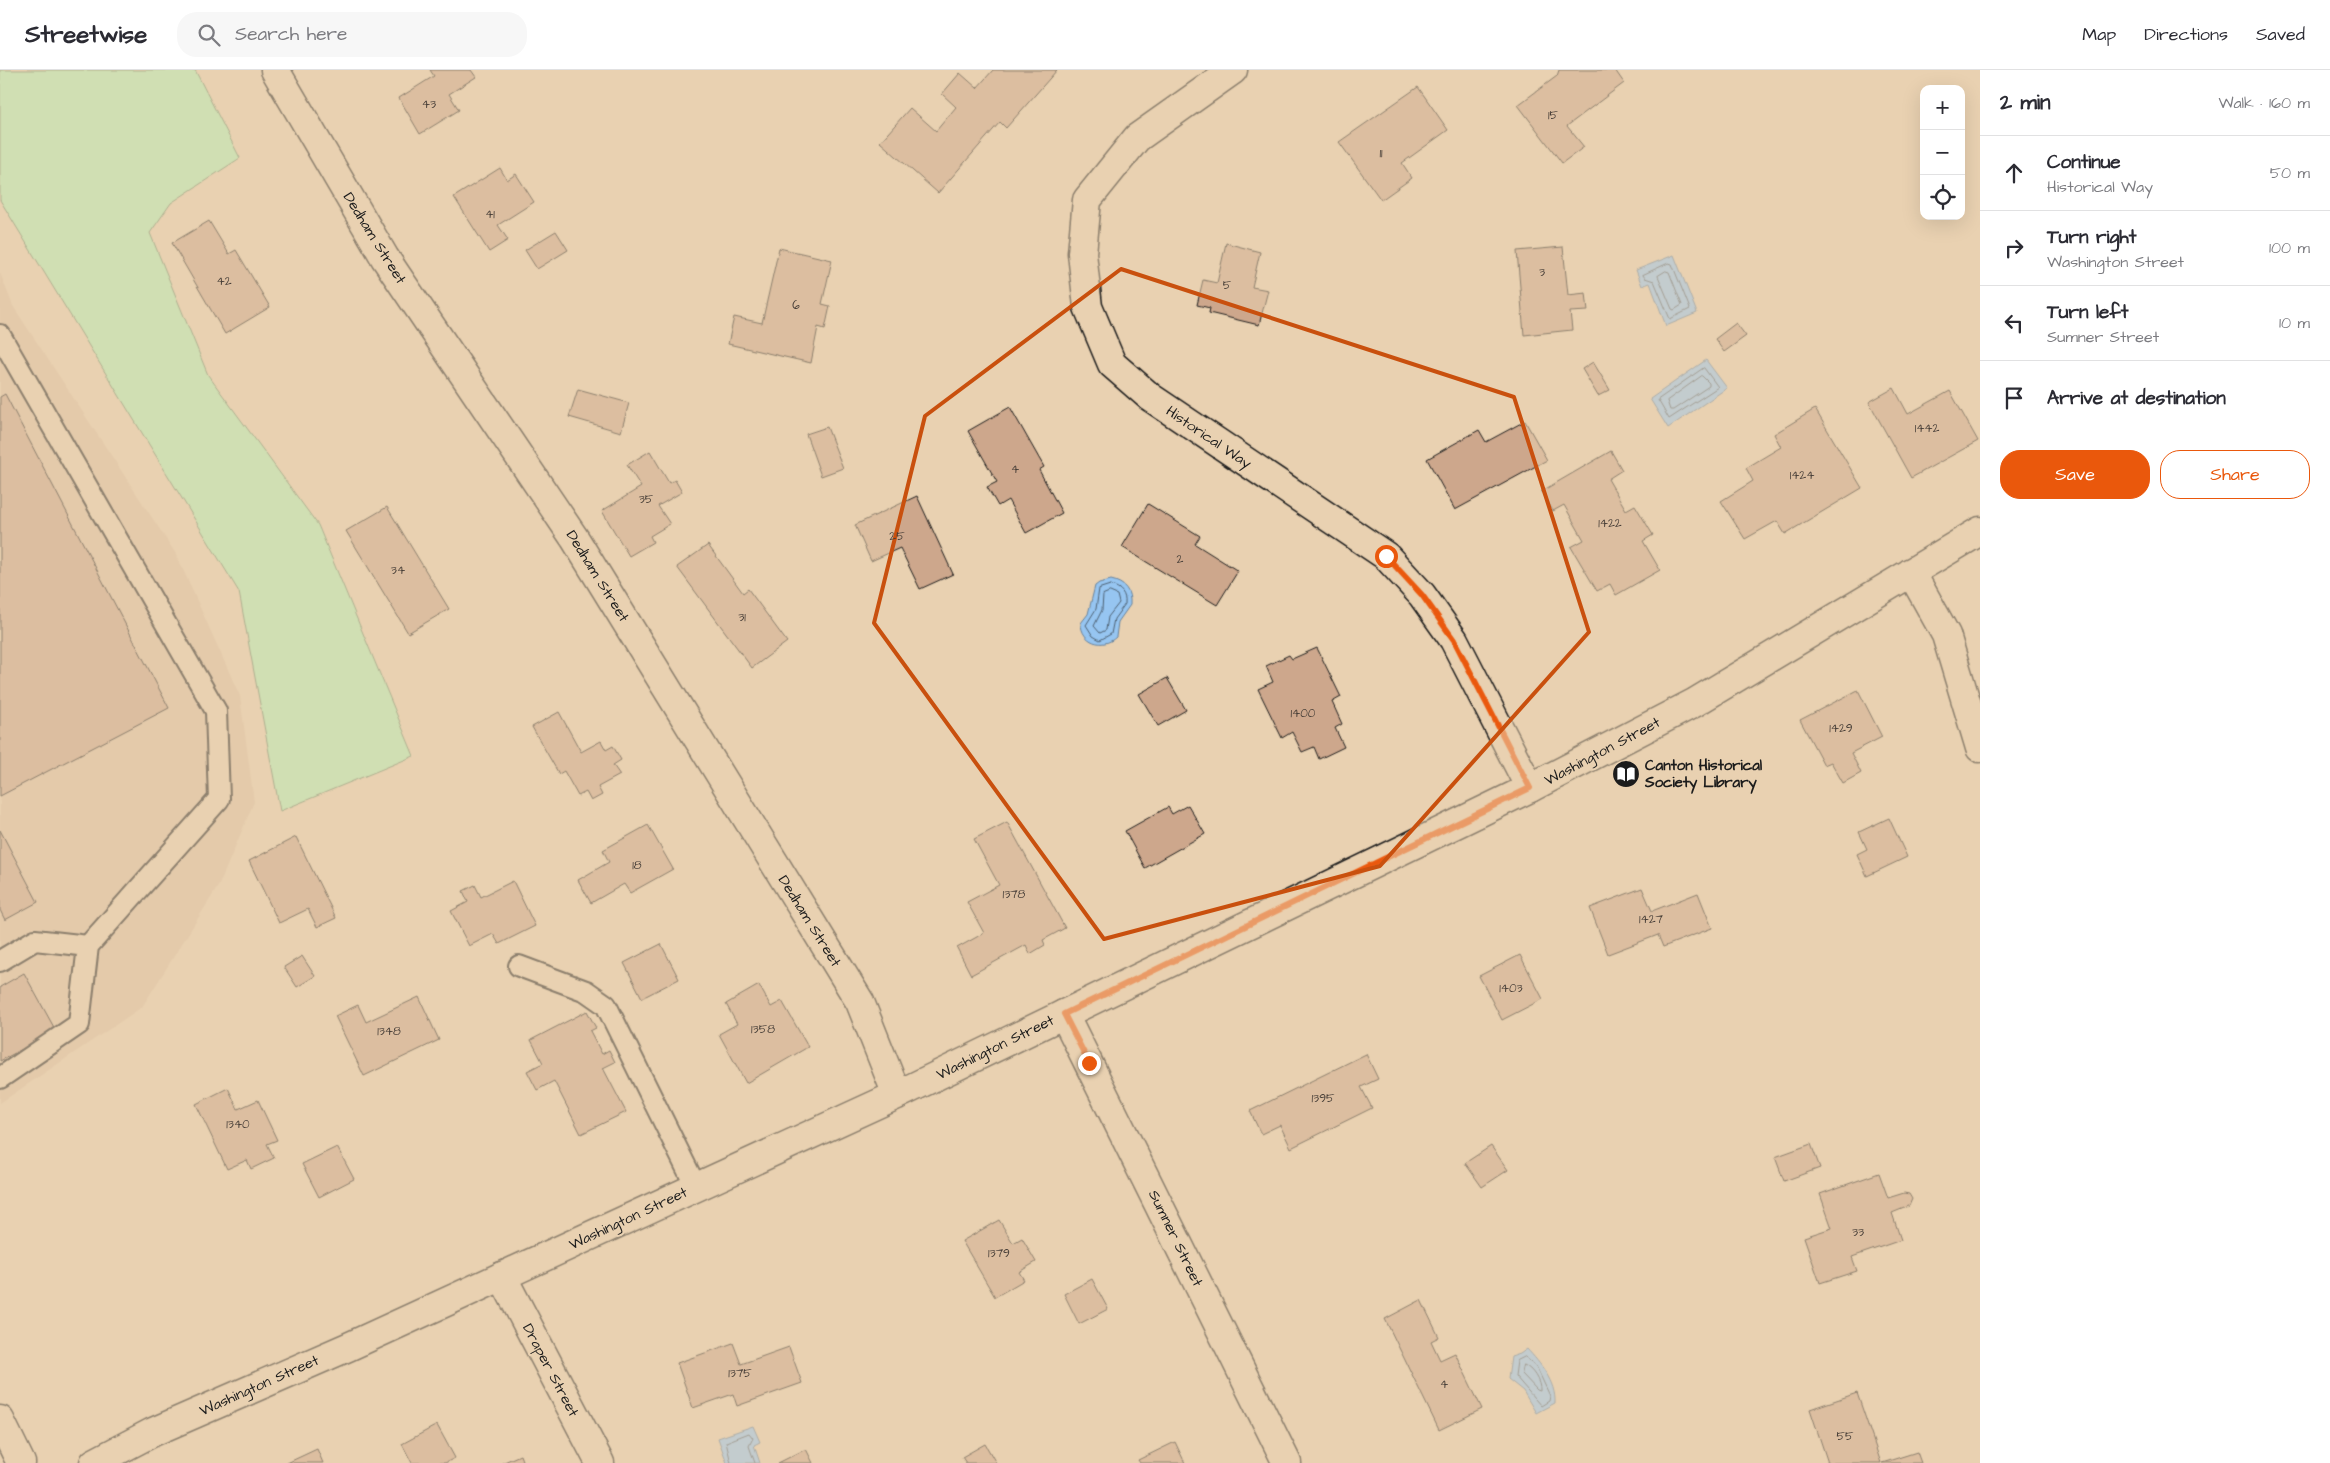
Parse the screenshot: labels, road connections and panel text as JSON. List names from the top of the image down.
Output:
{
  "streets": {
    "main road": [
      "Dedham Street",
      "Historical Way",
      "Washington Street",
      "Sumner Street",
      "Draper Street"
    ]
  },
  "crossings": [
    ["Dedham Street", "Washington Street"],
    ["Historical Way", "Washington Street"],
    ["Washington Street", "Sumner Street"],
    ["Washington Street", "Draper Street"]
  ],
  "places": {
    "library": ["Canton Historical Society Library"]
  },
  "house_numbers": [
    "43",
    "15",
    "11",
    "41",
    "3",
    "42",
    "5",
    "6",
    "1442",
    "4",
    "1424",
    "35",
    "1422",
    "25",
    "2",
    "34",
    "31",
    "1400",
    "1429",
    "18",
    "1378",
    "1427",
    "1403",
    "1358",
    "1348",
    "1395",
    "1340",
    "33",
    "1379",
    "1375",
    "4",
    "55"
  ],
  "page": {
    "header": "Streetwise",
    "search": "Search here",
    "nav": ["Map", "Directions", "Saved"],
    "heading": ["2 min", "Walk · 160 m"],
    "map_buttons": ["+", "−"],
    "list": [
      ["Continue", "Historical Way", "50 m"],
      ["Turn right", "Washington Street", "100 m"],
      ["Turn left", "Sumner Street", "10 m"],
      "Arrive at destination"
    ],
    "buttons": ["Save", "Share"]
  }
}
